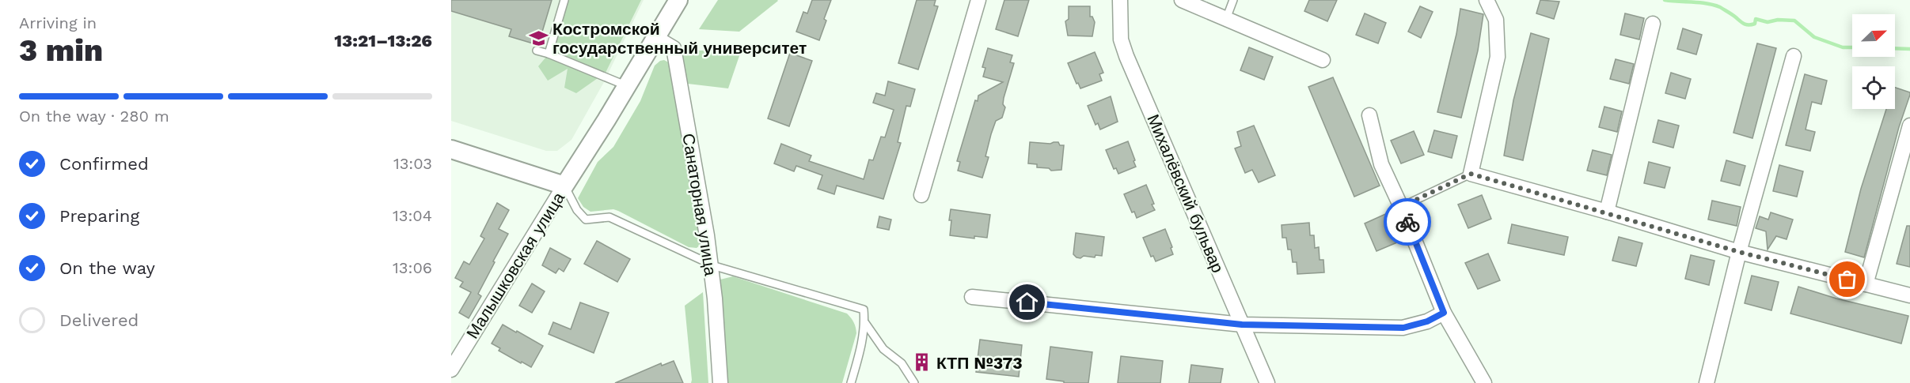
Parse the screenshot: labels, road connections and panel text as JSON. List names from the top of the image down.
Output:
{
  "streets": {
    "street": ["Михалёвский бульвар", "Санаторная улица", "Малышковская улица"]
  },
  "places": {
    "school or university": ["Костромской государственный университет"],
    "building": ["КТП №373"]
  },
  "north": "top right",
  "page": {
    "heading": ["3 min", "Arriving in", "13:21–13:26"],
    "bar": "On the way · 280 m",
    "list": [
      ["Confirmed", "13:03"],
      ["Preparing", "13:04"],
      ["On the way", "13:06"],
      "Delivered"
    ]
  }
}
